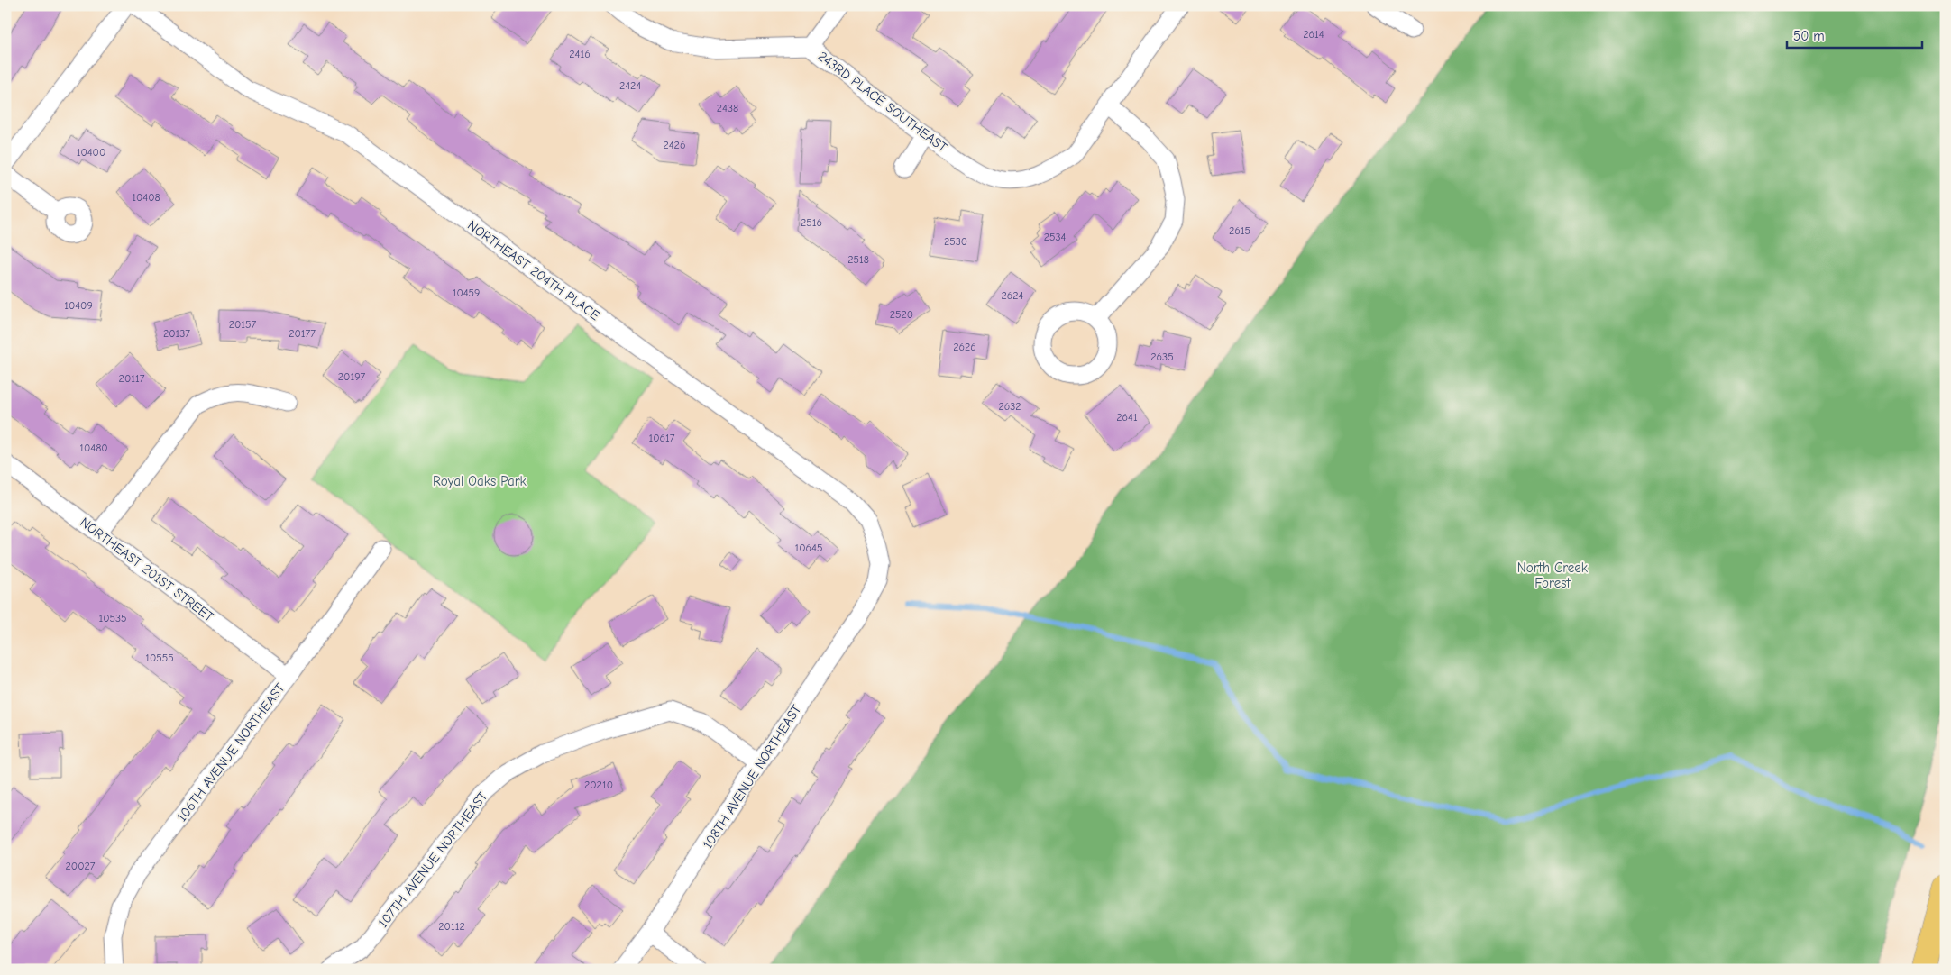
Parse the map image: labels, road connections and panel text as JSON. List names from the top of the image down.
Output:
{
  "streets": {
    "street": [
      "243RD PLACE SOUTHEAST",
      "NORTHEAST 204TH PLACE",
      "NORTHEAST 201ST STREET",
      "106TH AVENUE NORTHEAST",
      "108TH AVENUE NORTHEAST",
      "107TH AVENUE NORTHEAST"
    ]
  },
  "crossings": [
    ["NORTHEAST 204TH PLACE", "108TH AVENUE NORTHEAST"],
    ["NORTHEAST 201ST STREET", "106TH AVENUE NORTHEAST"],
    ["108TH AVENUE NORTHEAST", "107TH AVENUE NORTHEAST"]
  ],
  "parks": ["Royal Oaks Park", "North Creek Forest"],
  "house_numbers": [
    "2614",
    "2416",
    "2424",
    "2438",
    "2426",
    "10400",
    "10408",
    "2516",
    "2615",
    "2534",
    "2530",
    "2518",
    "10459",
    "2624",
    "10409",
    "2520",
    "20157",
    "20137",
    "20177",
    "2626",
    "2635",
    "20197",
    "20117",
    "2632",
    "2641",
    "10617",
    "10480",
    "10645",
    "10535",
    "10555",
    "20210",
    "20027",
    "20112"
  ],
  "scale_bar": "50 m"
}
